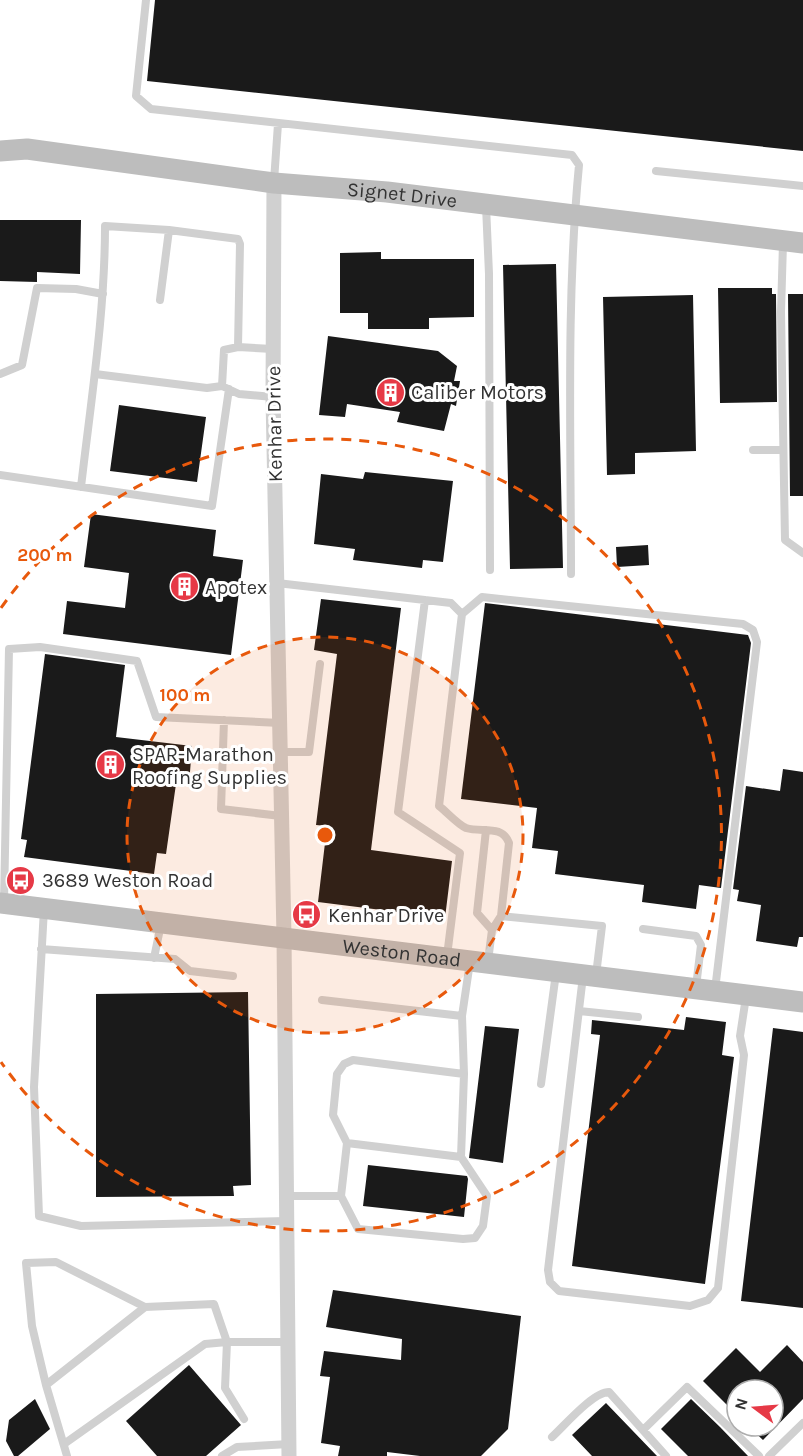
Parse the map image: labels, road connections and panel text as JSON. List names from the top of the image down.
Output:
{
  "streets": {
    "street": ["Signet Drive", "Kenhar Drive", "Weston Road"]
  },
  "crossings": [
    ["Signet Drive", "Kenhar Drive"],
    ["Kenhar Drive", "Weston Road"]
  ],
  "places": {
    "building": ["Caliber Motors", "Apotex", "SPAR-Marathon Roofing Supplies"],
    "bus stop": ["3689 Weston Road", "Kenhar Drive"]
  },
  "north": "left",
  "rings": ["200 m", "100 m"]
}
